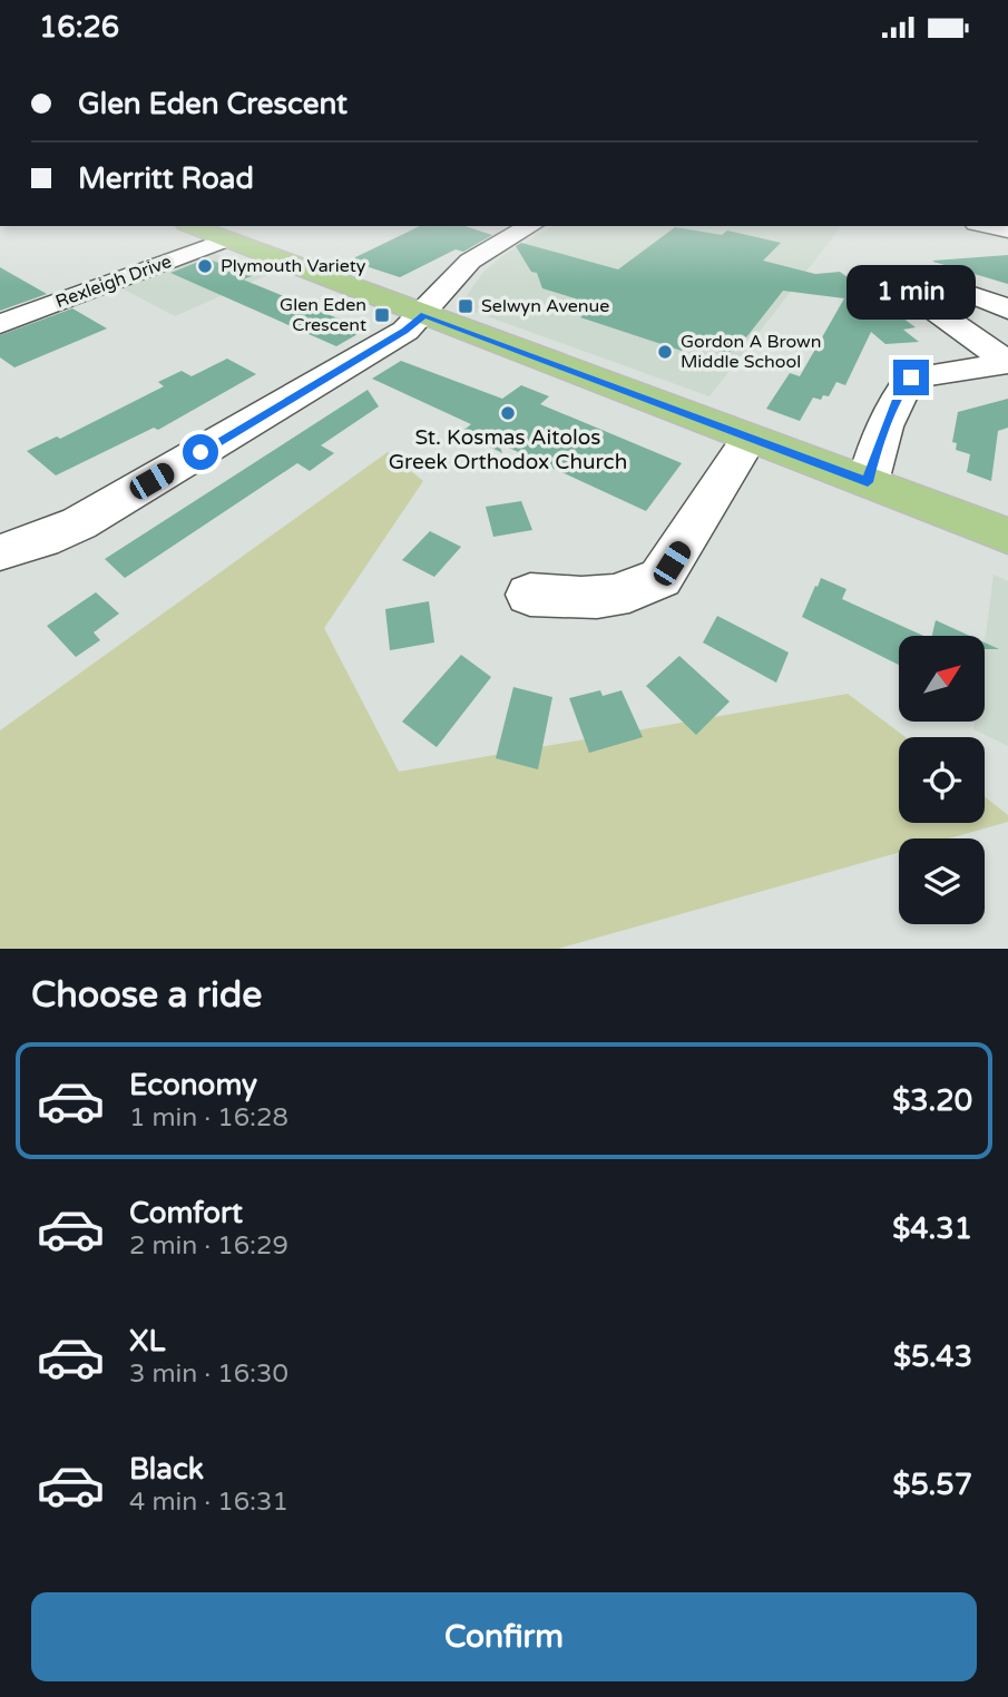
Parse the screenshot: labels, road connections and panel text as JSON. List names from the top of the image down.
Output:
{
  "streets": {
    "street": ["Rexleigh Drive"]
  },
  "places": {
    "other": ["Plymouth Variety", "Gordon A Brown Middle School", "St. Kosmas Aitolos Greek Orthodox Church"],
    "transit": ["Selwyn Avenue", "Glen Eden Crescent"]
  },
  "north": "top right",
  "page": {
    "status": "16:26",
    "banner": ["Glen Eden Crescent", "Merritt Road"],
    "bubble": "1 min",
    "heading": "Choose a ride",
    "list": [
      {
        "name": "Economy",
        "note": "1 min · 16:28",
        "value": "$3.20"
      },
      {
        "name": "Comfort",
        "note": "2 min · 16:29",
        "value": "$4.31"
      },
      {
        "name": "XL",
        "note": "3 min · 16:30",
        "value": "$5.43"
      },
      {
        "name": "Black",
        "note": "4 min · 16:31",
        "value": "$5.57"
      }
    ],
    "buttons": "Confirm"
  }
}
